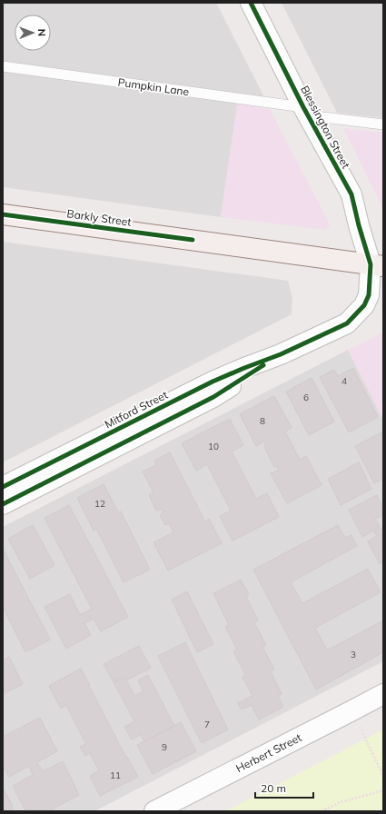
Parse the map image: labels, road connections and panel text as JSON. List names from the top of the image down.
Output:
{
  "streets": {
    "main road": ["Barkly Street"],
    "street": ["Blessington Street", "Mitford Street", "Herbert Street"],
    "lane": ["Pumpkin Lane"]
  },
  "crossings": [
    ["Pumpkin Lane", "Blessington Street"],
    ["Blessington Street", "Barkly Street"],
    ["Blessington Street", "Mitford Street"],
    ["Barkly Street", "Mitford Street"]
  ],
  "house_numbers": [
    "4",
    "6",
    "8",
    "10",
    "12",
    "3",
    "7",
    "9",
    "11"
  ],
  "scale_bar": "20 m",
  "north": "right"
}
